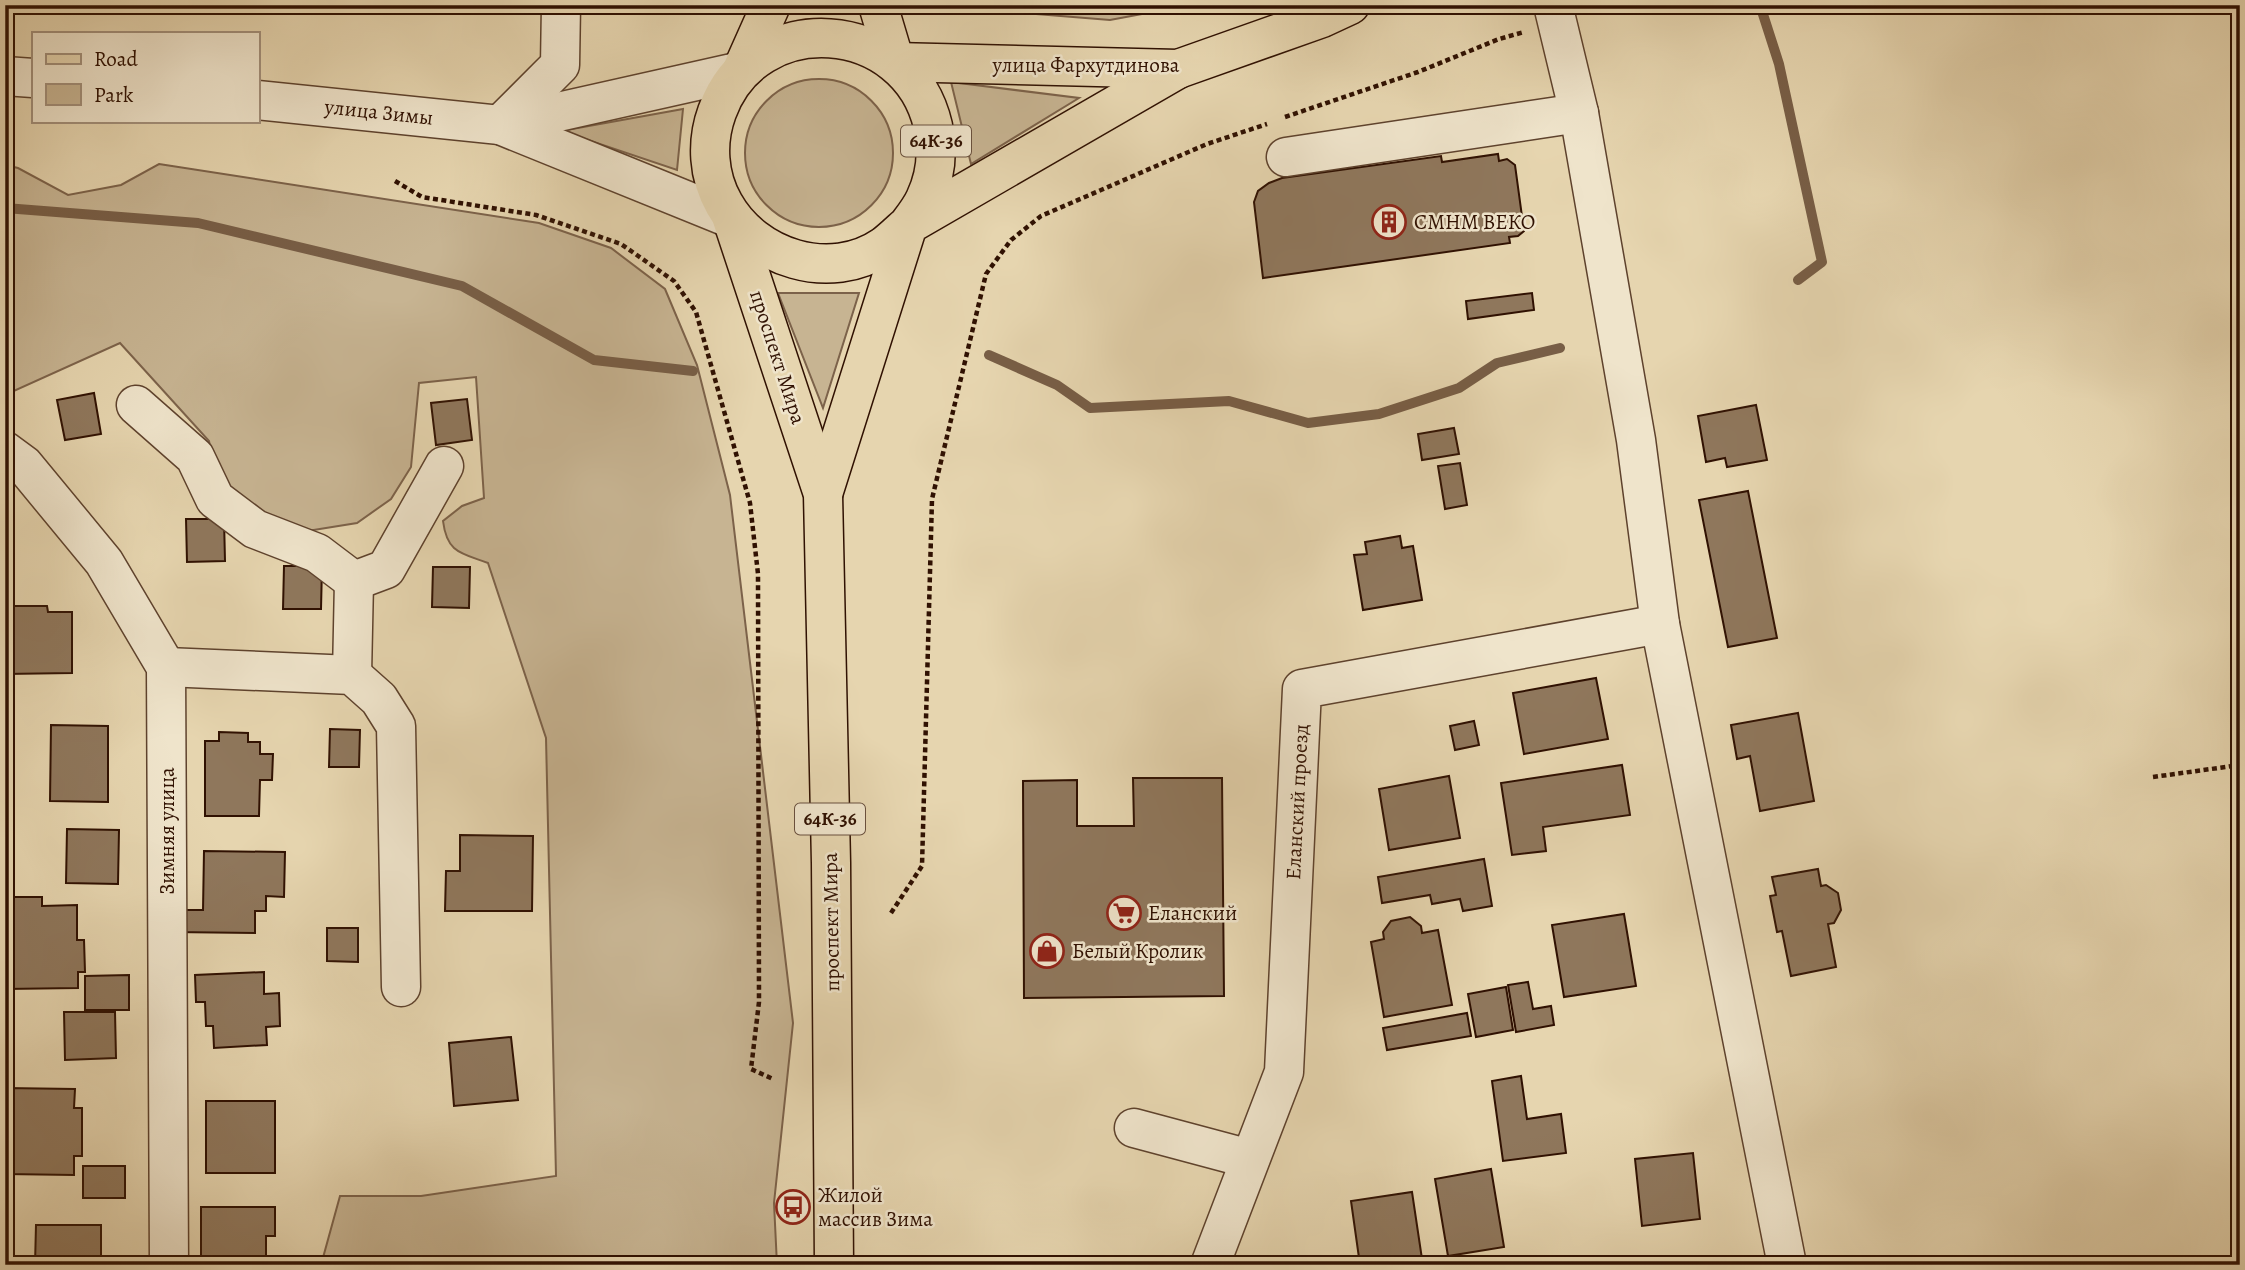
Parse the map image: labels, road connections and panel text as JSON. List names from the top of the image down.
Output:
{
  "streets": {
    "main road": ["улица Фархутдинова", "64К-36", "проспект Мира"],
    "street": ["улица Зимы", "Еланский проезд", "Зимняя улица"]
  },
  "crossings": [
    ["улица Фархутдинова", "64К-36"],
    ["улица Фархутдинова", "проспект Мира"],
    ["64К-36", "проспект Мира"]
  ],
  "places": {
    "building": ["СМНМ ВЕКО"],
    "supermarket": ["Еланский"],
    "shop": ["Белый Кролик"],
    "bus stop": ["Жилой массив Зима"]
  },
  "legend": ["Road", "Park"]
}
